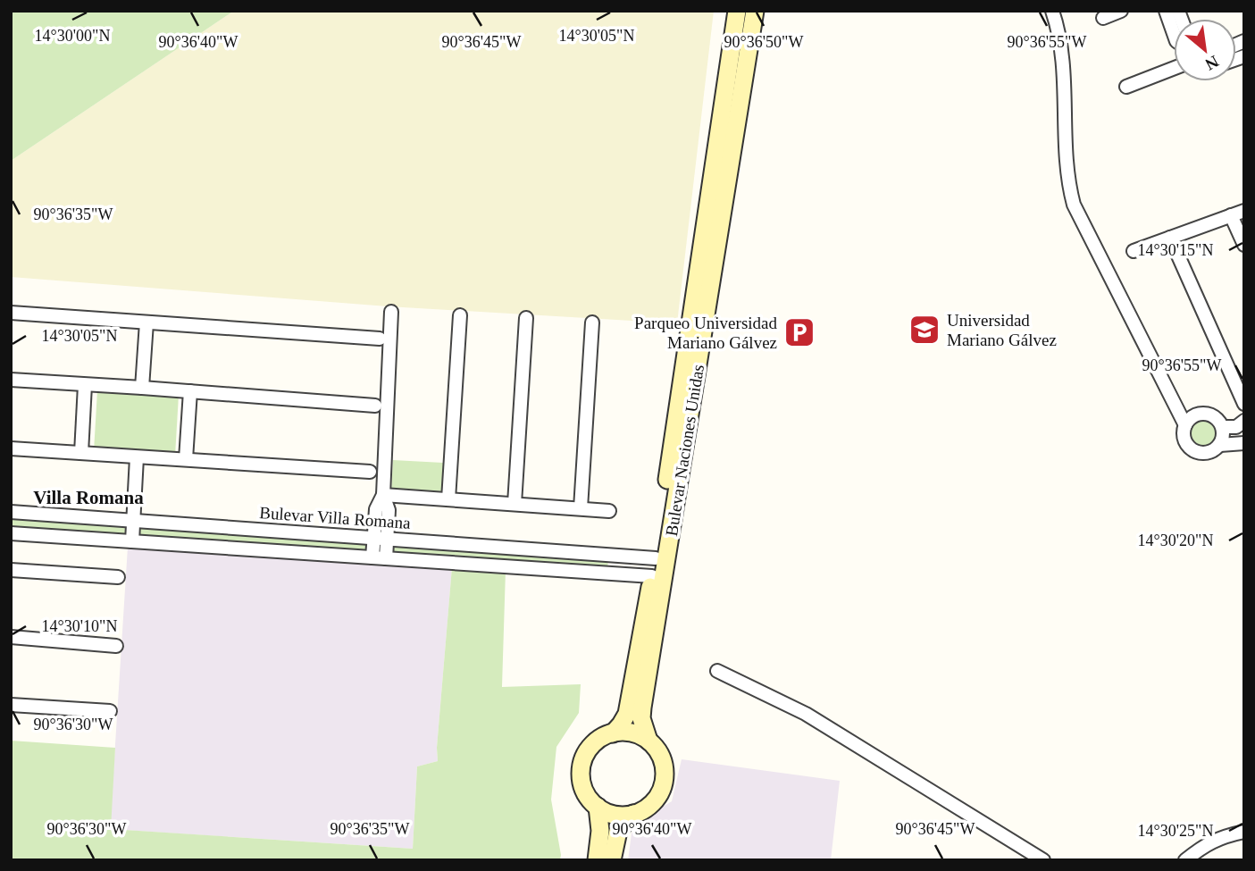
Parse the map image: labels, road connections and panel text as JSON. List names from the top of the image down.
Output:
{
  "streets": {
    "main road": ["Bulevar Naciones Unidas"],
    "street": ["Bulevar Villa Romana"]
  },
  "crossings": [
    ["Bulevar Naciones Unidas", "Bulevar Villa Romana"]
  ],
  "districts": ["Villa Romana"],
  "places": {
    "school or university": ["Universidad Mariano Gálvez"],
    "parking": ["Parqueo Universidad Mariano Gálvez"]
  },
  "north": "bottom right",
  "coordinates": [
    "14°30'00\"N",
    "14°30'05\"N",
    "90°36'40\"W",
    "90°36'45\"W",
    "90°36'50\"W",
    "90°36'55\"W",
    "90°36'35\"W",
    "14°30'15\"N",
    "14°30'20\"N",
    "14°30'10\"N",
    "90°36'30\"W",
    "14°30'25\"N"
  ]
}
